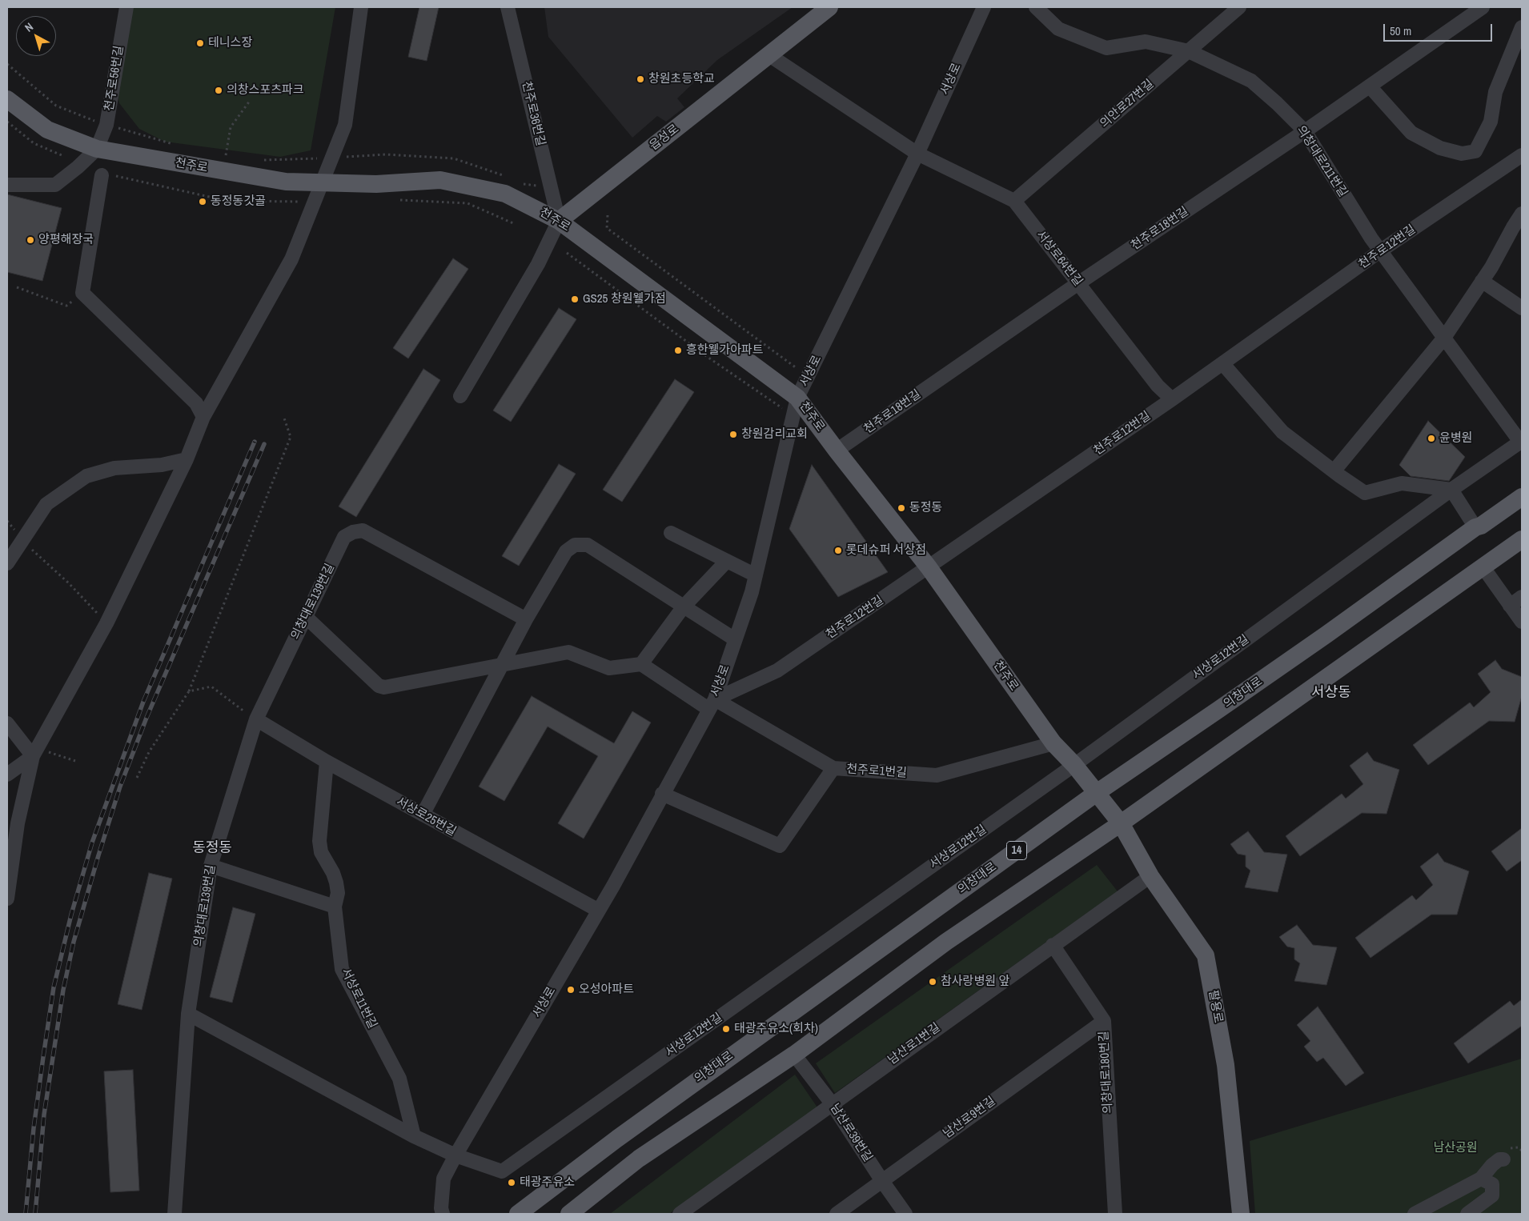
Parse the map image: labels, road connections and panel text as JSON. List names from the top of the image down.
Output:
{
  "streets": {
    "main road": [
      "읍성로",
      "천주로",
      "의창대로",
      "14",
      "팔용로"
    ],
    "street": [
      "천주로56번길",
      "서상로",
      "의안로27번길",
      "천주로36번길",
      "의창대로211번길",
      "천주로18번길",
      "천주로12번길",
      "서상로64번길",
      "의창대로139번길",
      "서상로12번길",
      "천주로1번길",
      "서상로25번길",
      "서상로11번길",
      "남산로1번길",
      "의창대로180번길",
      "남산로9번길",
      "남산로39번길"
    ]
  },
  "crossings": [
    ["천주로56번길", "천주로"],
    ["서상로", "천주로"],
    ["서상로", "천주로12번길"],
    ["서상로", "서상로64번길"],
    ["서상로", "서상로12번길"],
    ["서상로", "천주로1번길"],
    ["서상로", "서상로25번길"],
    ["의안로27번길", "의창대로211번길"],
    ["의안로27번길", "서상로64번길"],
    ["천주로36번길", "읍성로"],
    ["천주로36번길", "천주로"],
    ["읍성로", "천주로"],
    ["의창대로211번길", "천주로18번길"],
    ["의창대로211번길", "천주로12번길"],
    ["의창대로211번길", "서상로12번길"],
    ["천주로", "천주로18번길"],
    ["천주로", "천주로12번길"],
    ["천주로", "서상로12번길"],
    ["천주로", "의창대로"],
    ["천주로", "천주로1번길"],
    ["천주로", "팔용로"],
    ["천주로18번길", "서상로64번길"],
    ["천주로12번길", "서상로64번길"],
    ["천주로12번길", "천주로1번길"],
    ["의창대로139번길", "서상로25번길"],
    ["서상로25번길", "서상로11번길"],
    ["팔용로", "남산로1번길"],
    ["남산로1번길", "의창대로180번길"],
    ["남산로1번길", "남산로39번길"],
    ["의창대로180번길", "남산로9번길"],
    ["남산로9번길", "남산로39번길"]
  ],
  "districts": ["서상동", "동정동"],
  "parks": ["남산공원"],
  "places": [
    "테니스장",
    "창원초등학교",
    "의창스포츠파크",
    "동정동갓골",
    "양평해장국",
    "GS25 창원웰가점",
    "흥한웰가아파트",
    "창원감리교회",
    "윤병원",
    "동정동",
    "롯데슈퍼 서상점",
    "참사랑병원 앞",
    "오성아파트",
    "태광주유소(회차)",
    "태광주유소"
  ],
  "scale_bar": "50 m",
  "north": "top left"
}
